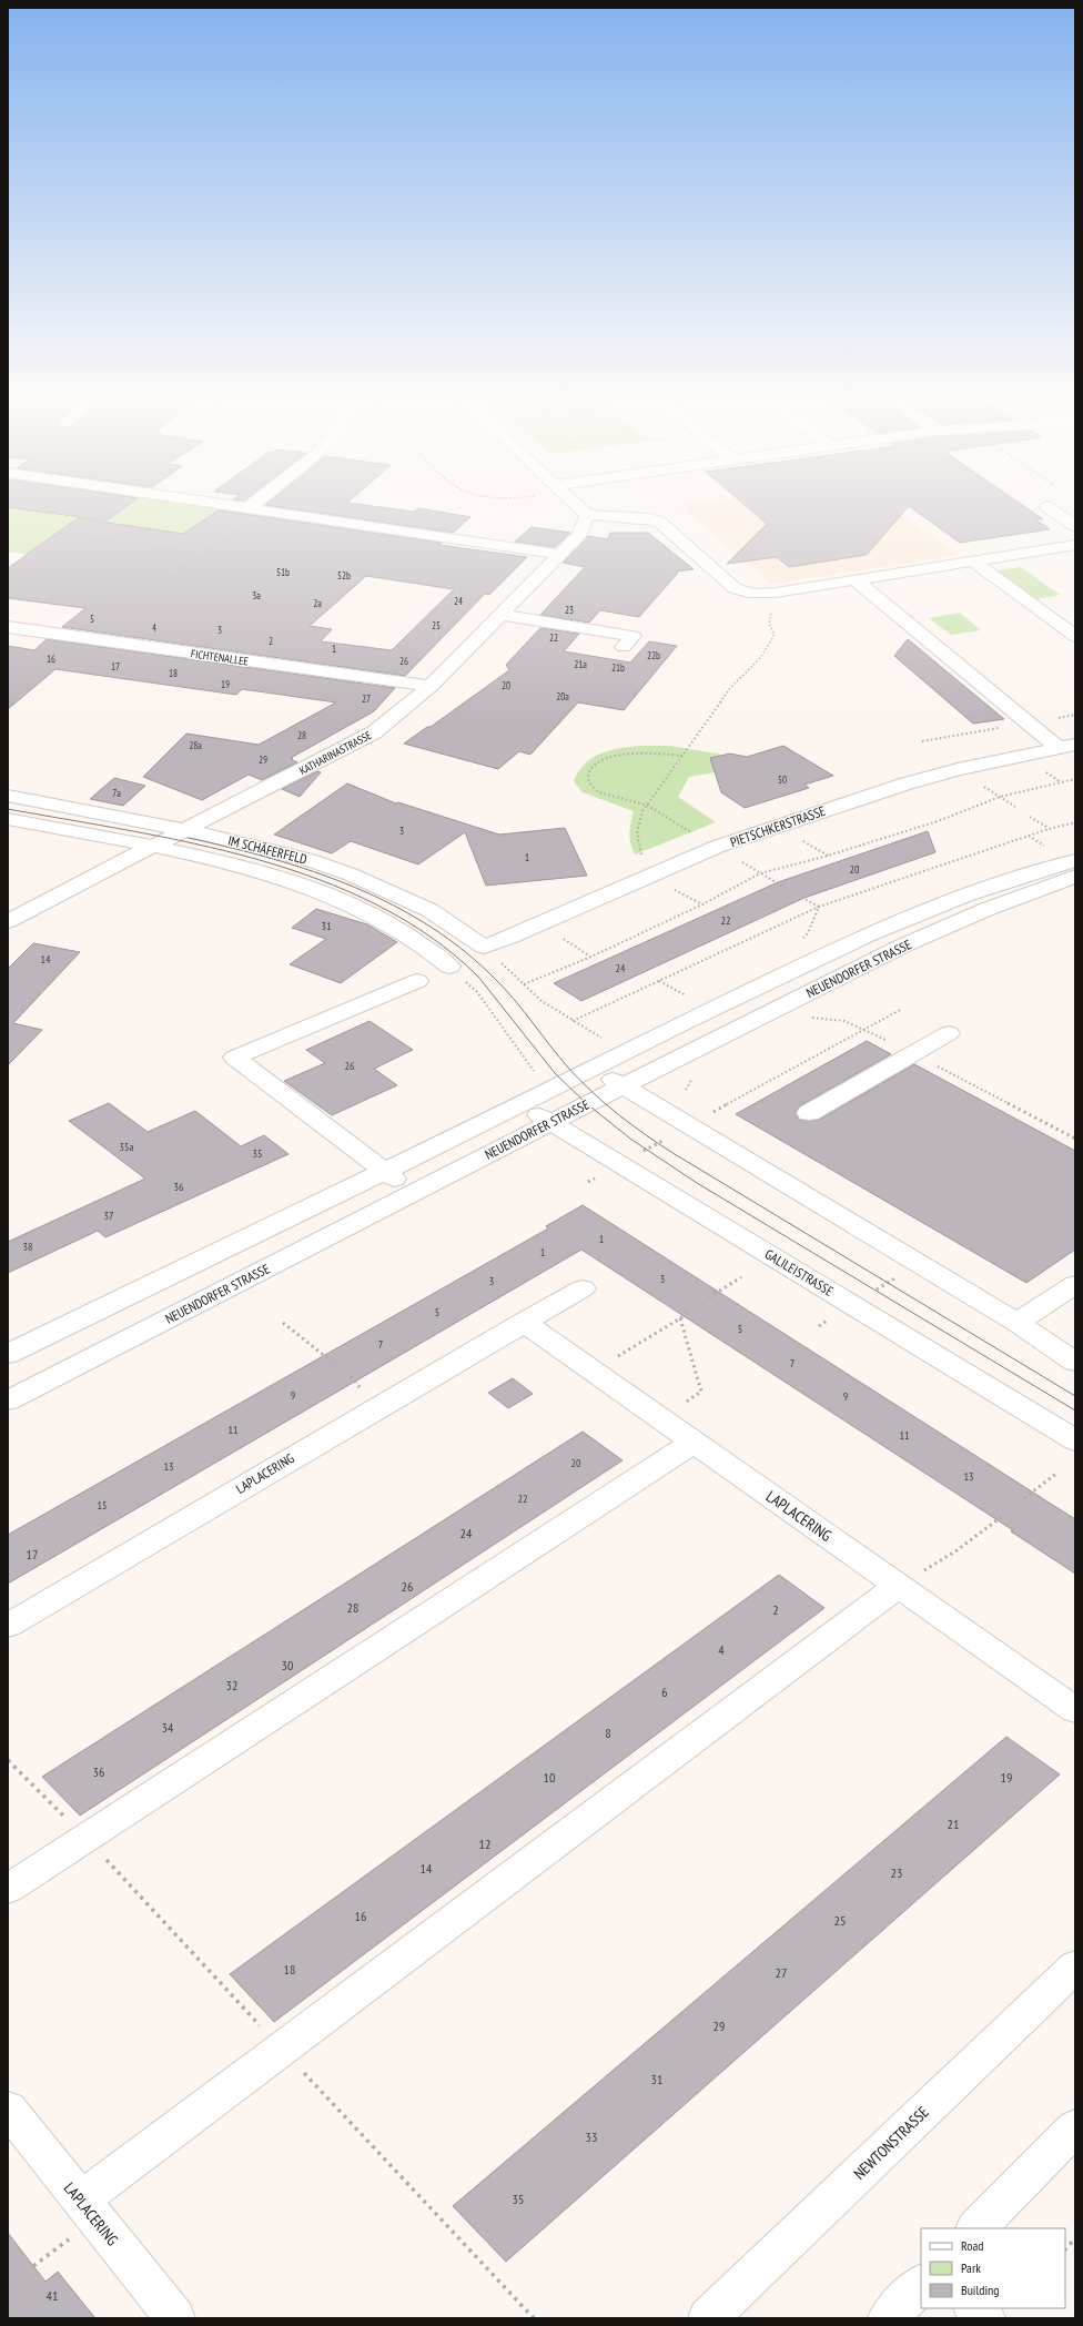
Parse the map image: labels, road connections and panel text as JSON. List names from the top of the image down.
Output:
{
  "streets": {
    "street": [
      "FICHTENALLEE",
      "KATHARINASTRASSE",
      "PIETSCHKERSTRASSE",
      "IM SCHÄFERFELD",
      "NEUENDORFER STRASSE",
      "GALILEISTRASSE",
      "LAPLACERING",
      "NEWTONSTRASSE"
    ]
  },
  "crossings": [
    ["FICHTENALLEE", "KATHARINASTRASSE"],
    ["KATHARINASTRASSE", "IM SCHÄFERFELD"],
    ["PIETSCHKERSTRASSE", "IM SCHÄFERFELD"],
    ["NEUENDORFER STRASSE", "GALILEISTRASSE"]
  ],
  "house_numbers": [
    "51b",
    "52b",
    "3a",
    "24",
    "2a",
    "23",
    "5",
    "25",
    "4",
    "3",
    "22",
    "2",
    "1",
    "22b",
    "16",
    "26",
    "21a",
    "17",
    "21b",
    "18",
    "19",
    "20",
    "20a",
    "27",
    "28",
    "28a",
    "29",
    "50",
    "7a",
    "3",
    "1",
    "20",
    "22",
    "31",
    "14",
    "24",
    "26",
    "35a",
    "35",
    "36",
    "37",
    "1",
    "38",
    "1",
    "3",
    "3",
    "5",
    "5",
    "7",
    "7",
    "9",
    "9",
    "11",
    "11",
    "20",
    "13",
    "13",
    "22",
    "15",
    "24",
    "17",
    "26",
    "28",
    "2",
    "4",
    "30",
    "32",
    "6",
    "34",
    "8",
    "36",
    "10",
    "19",
    "21",
    "12",
    "14",
    "23",
    "16",
    "25",
    "18",
    "27",
    "29",
    "31",
    "33",
    "35",
    "41"
  ],
  "legend": ["Road", "Park", "Building"]
}
